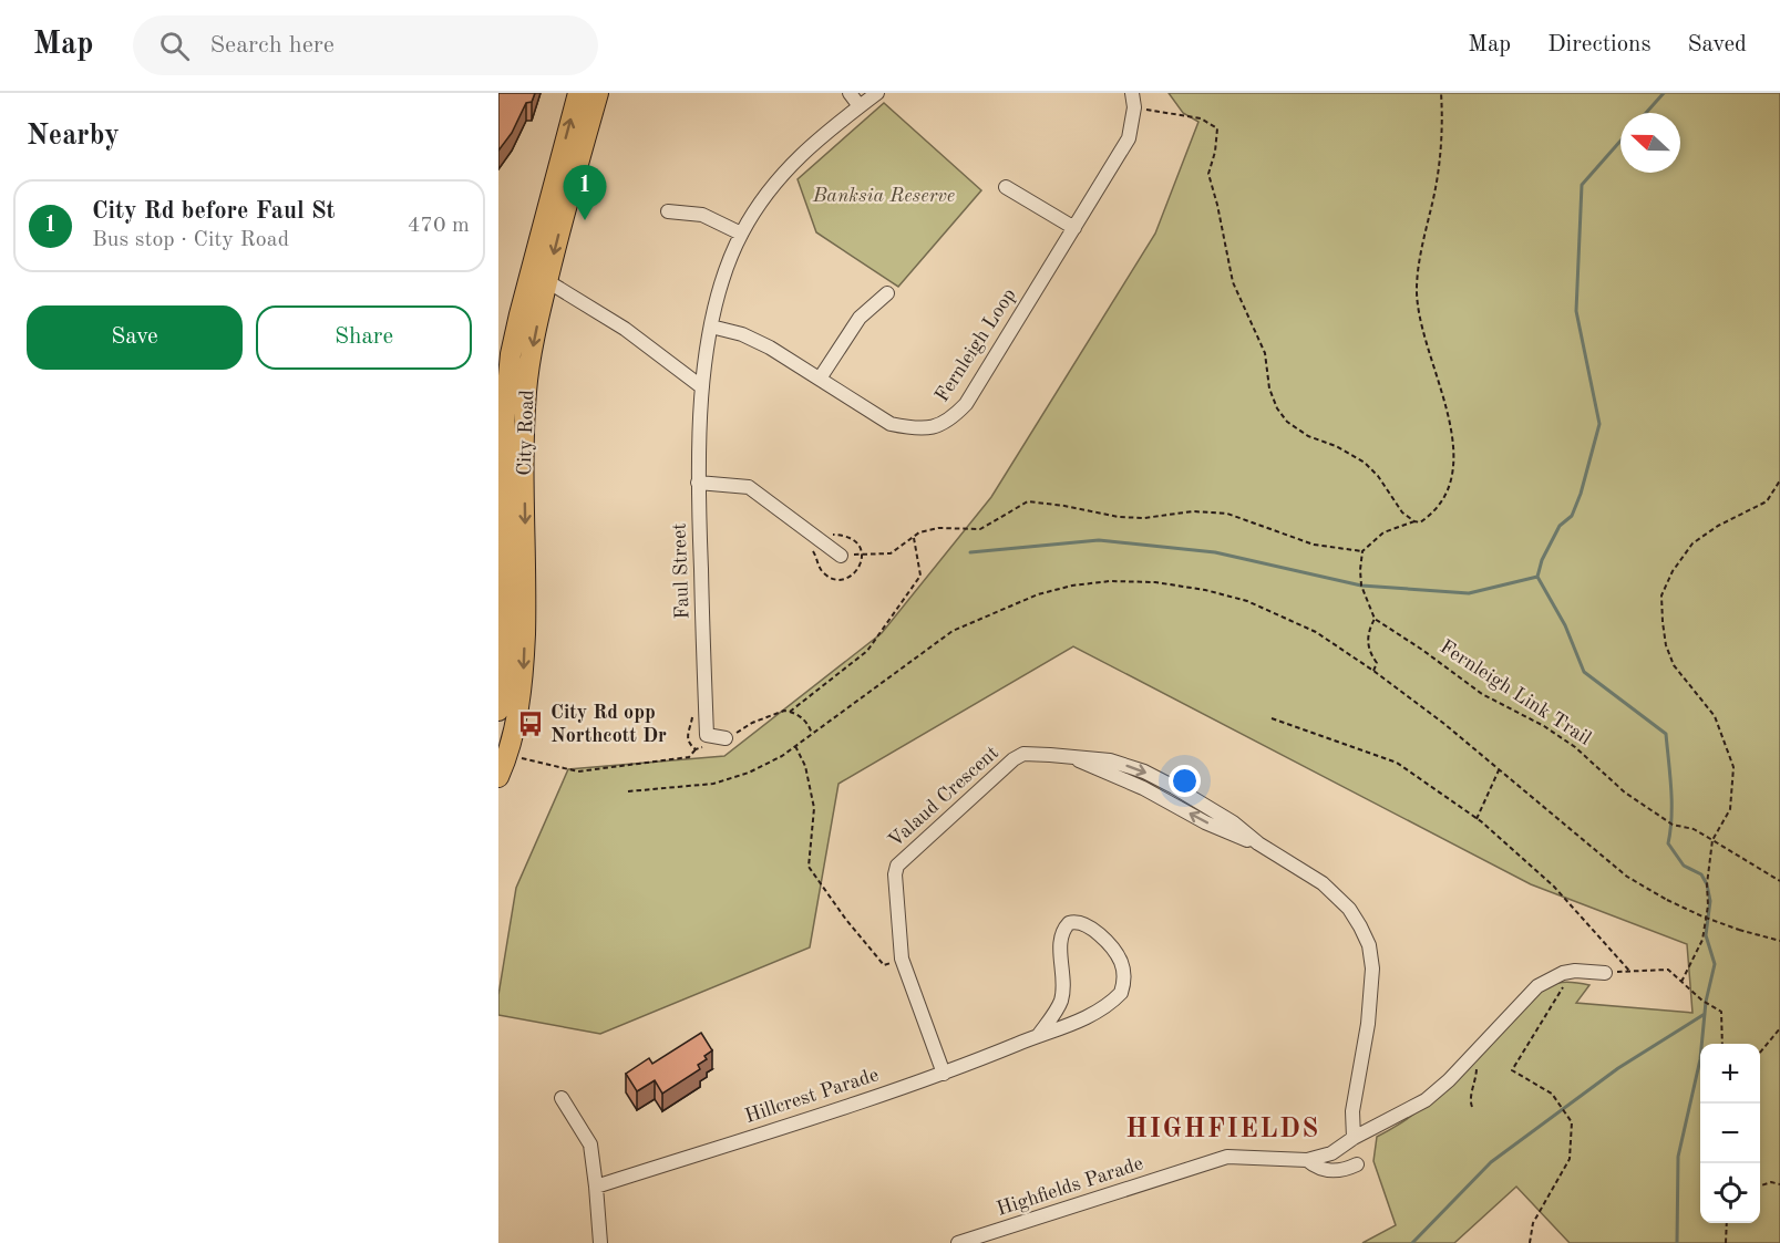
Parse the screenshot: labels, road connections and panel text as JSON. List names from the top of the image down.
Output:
{
  "streets": {
    "highway": ["City Road"],
    "street": [
      "Fernleigh Loop",
      "Faul Street",
      "Valaud Crescent",
      "Hillcrest Parade",
      "Highfields Parade"
    ],
    "path": ["Fernleigh Link Trail"]
  },
  "crossings": [
    ["Fernleigh Loop", "Faul Street"],
    ["Valaud Crescent", "Hillcrest Parade"],
    ["Valaud Crescent", "Highfields Parade"]
  ],
  "districts": ["HIGHFIELDS"],
  "parks": ["Banksia Reserve"],
  "places": {
    "bus stop": ["City Rd opp Northcott Dr"]
  },
  "north": "left",
  "page": {
    "header": "Map",
    "search": "Search here",
    "nav": ["Map", "Directions", "Saved"],
    "heading": "Nearby",
    "pins": "1",
    "list": [
      {
        "mark": "1",
        "name": "City Rd before Faul St",
        "note": "Bus stop · City Road",
        "value": "470 m"
      }
    ],
    "buttons": ["Save", "Share"],
    "map_buttons": ["+", "−"]
  }
}
